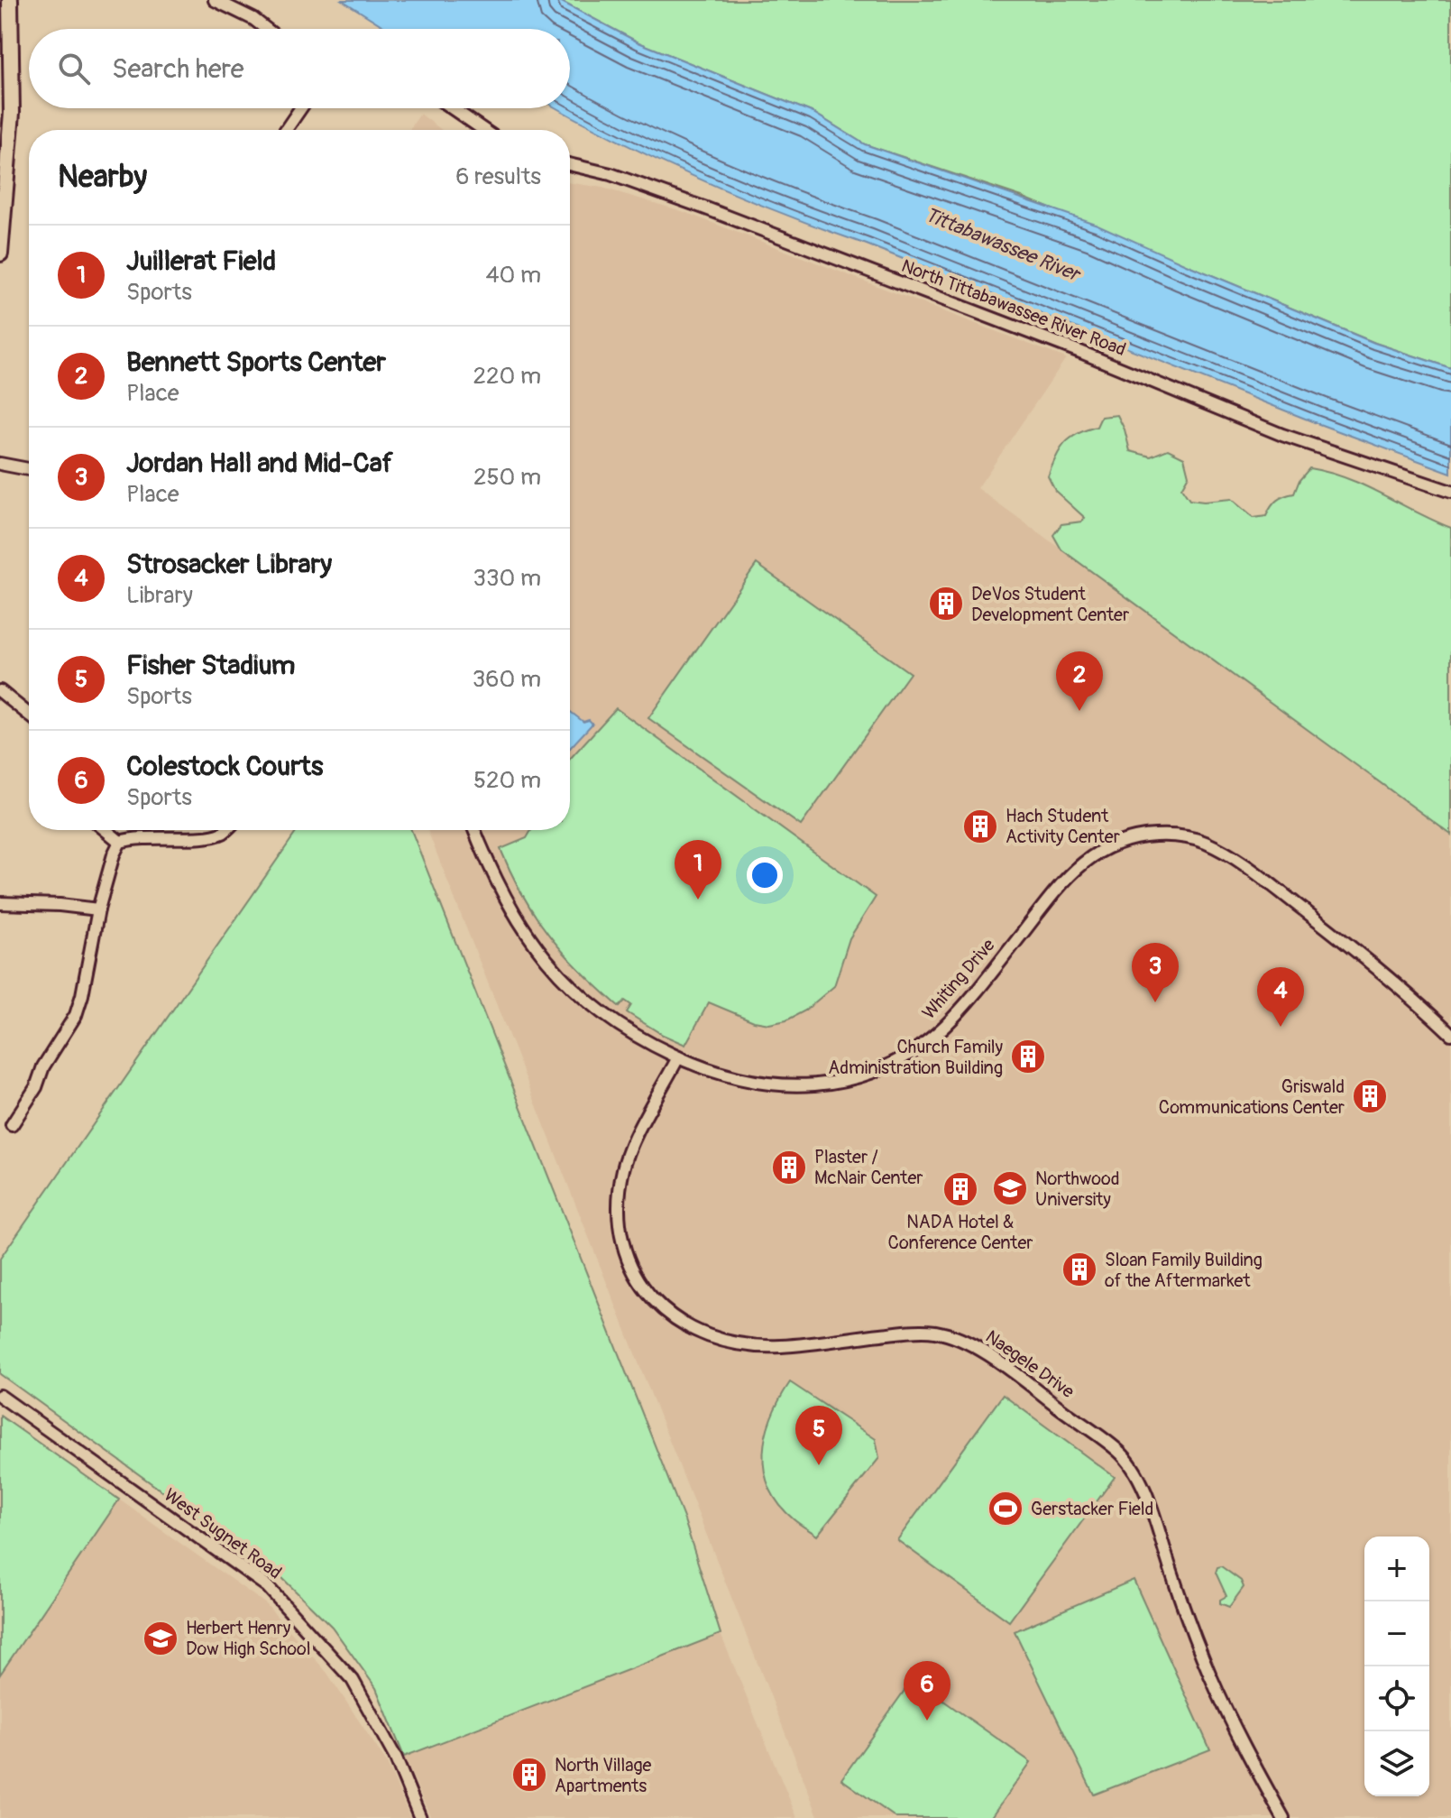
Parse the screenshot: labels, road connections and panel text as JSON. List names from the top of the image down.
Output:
{
  "streets": {
    "street": [
      "North Tittabawassee River Road",
      "Whiting Drive",
      "Naegele Drive",
      "West Sugnet Road"
    ]
  },
  "crossings": [
    ["Whiting Drive", "Naegele Drive"]
  ],
  "water": ["Tittabawassee River"],
  "places": {
    "building": [
      "DeVos Student Development Center",
      "Hach Student Activity Center",
      "Church Family Administration Building",
      "Griswald Communications Center",
      "Plaster / McNair Center",
      "NADA Hotel & Conference Center",
      "Sloan Family Building of the Aftermarket",
      "North Village Apartments"
    ],
    "school or university": ["Northwood University", "Herbert Henry Dow High School"],
    "sports": ["Gerstacker Field"]
  },
  "page": {
    "search": "Search here",
    "heading": ["Nearby", "6 results"],
    "list": [
      {
        "mark": "1",
        "name": "Juillerat Field",
        "note": "Sports",
        "value": "40 m"
      },
      {
        "mark": "2",
        "name": "Bennett Sports Center",
        "note": "Place",
        "value": "220 m"
      },
      {
        "mark": "3",
        "name": "Jordan Hall and Mid-Caf",
        "note": "Place",
        "value": "250 m"
      },
      {
        "mark": "4",
        "name": "Strosacker Library",
        "note": "Library",
        "value": "330 m"
      },
      {
        "mark": "5",
        "name": "Fisher Stadium",
        "note": "Sports",
        "value": "360 m"
      },
      {
        "mark": "6",
        "name": "Colestock Courts",
        "note": "Sports",
        "value": "520 m"
      }
    ],
    "pins": [
      "2",
      "1",
      "3",
      "4",
      "5",
      "6"
    ],
    "map_buttons": ["+", "−"]
  }
}
